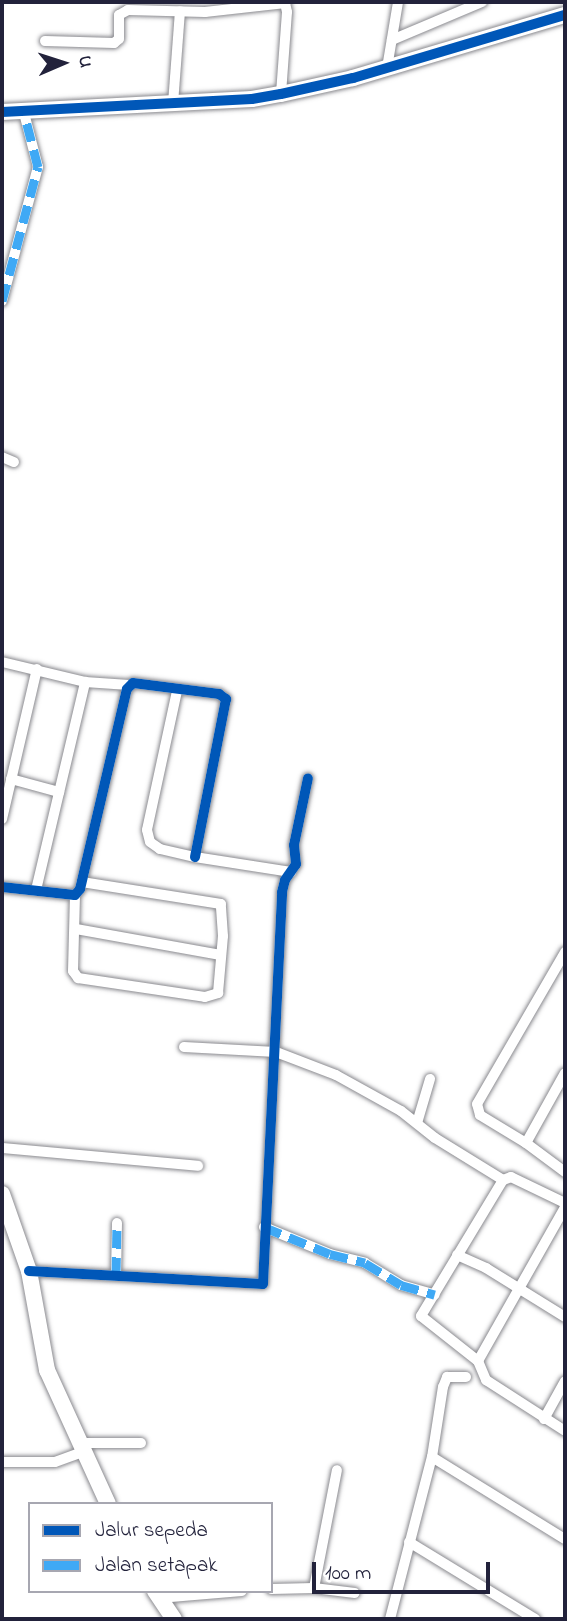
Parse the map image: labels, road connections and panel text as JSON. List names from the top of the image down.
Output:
{
  "legend": ["Jalur sepeda", "Jalan setapak"],
  "scale_bar": "100 m",
  "north": "right"
}
